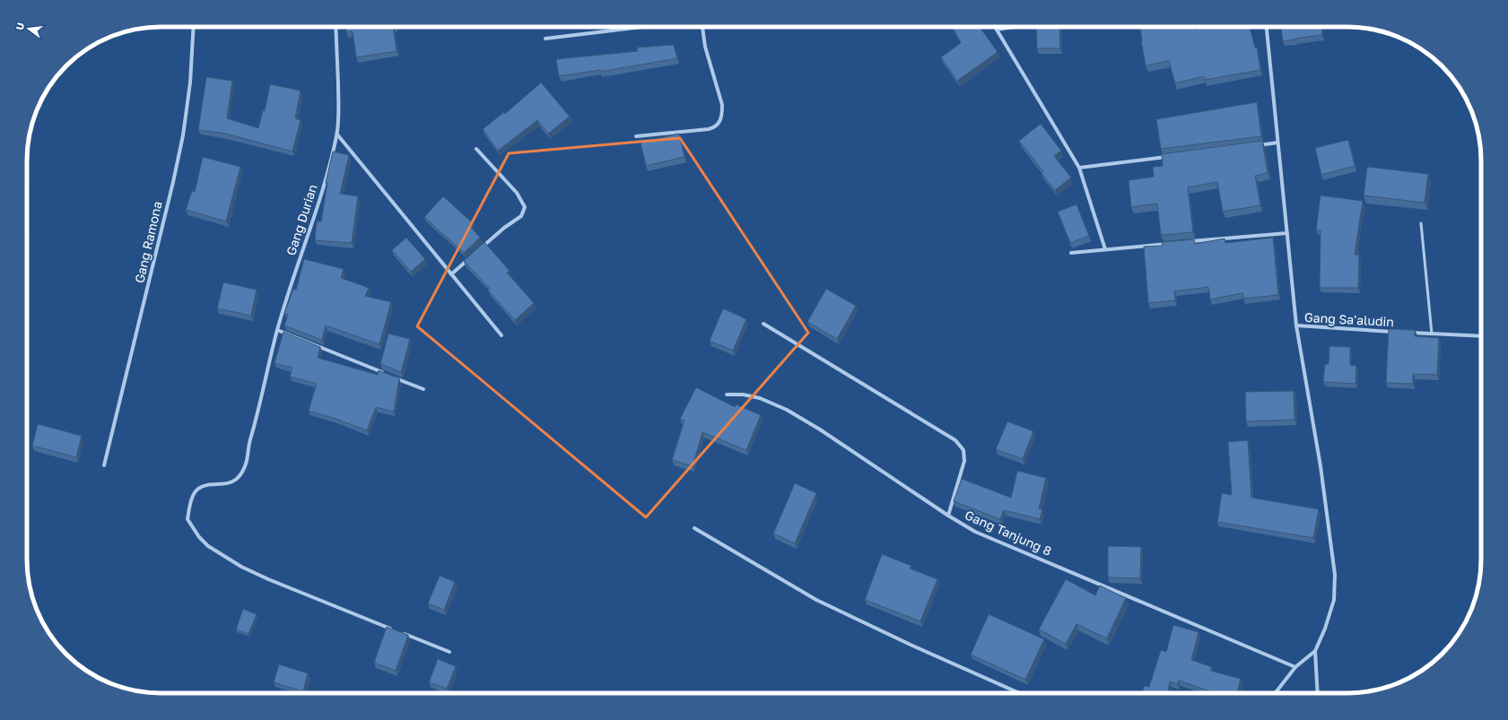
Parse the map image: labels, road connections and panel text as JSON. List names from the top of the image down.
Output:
{
  "streets": {
    "street": [
      "Gang Durian",
      "Gang Ramona",
      "Gang Sa'aludin",
      "Gang Tanjung 8"
    ]
  },
  "north": "left"
}
